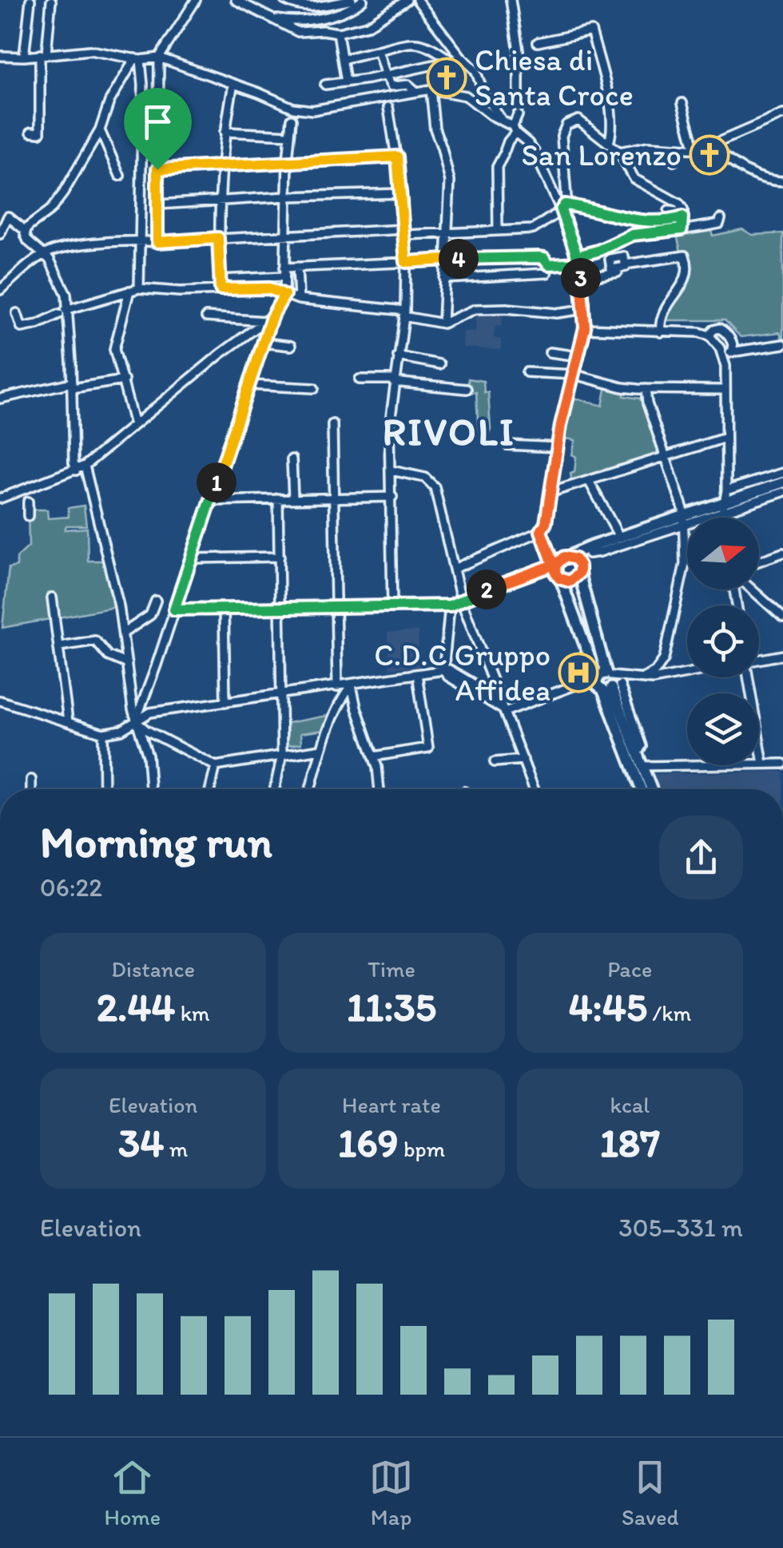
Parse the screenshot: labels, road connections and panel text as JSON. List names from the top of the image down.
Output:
{
  "districts": ["RIVOLI"],
  "places": {
    "church": ["Chiesa di Santa Croce", "San Lorenzo"],
    "hospital": ["C.D.C Gruppo Affidea"]
  },
  "north": "right",
  "page": {
    "pins": [
      "4",
      "3",
      "1",
      "2"
    ],
    "heading": ["Morning run", "06:22"],
    "stats": [
      ["Distance", "2.44 km"],
      ["Time", "11:35"],
      ["Pace", "4:45 /km"],
      ["Elevation", "34 m"],
      ["Heart rate", "169 bpm"],
      ["kcal", "187"]
    ],
    "chart": ["Elevation", "305–331 m"],
    "tabs": ["Home", "Map", "Saved"]
  }
}
